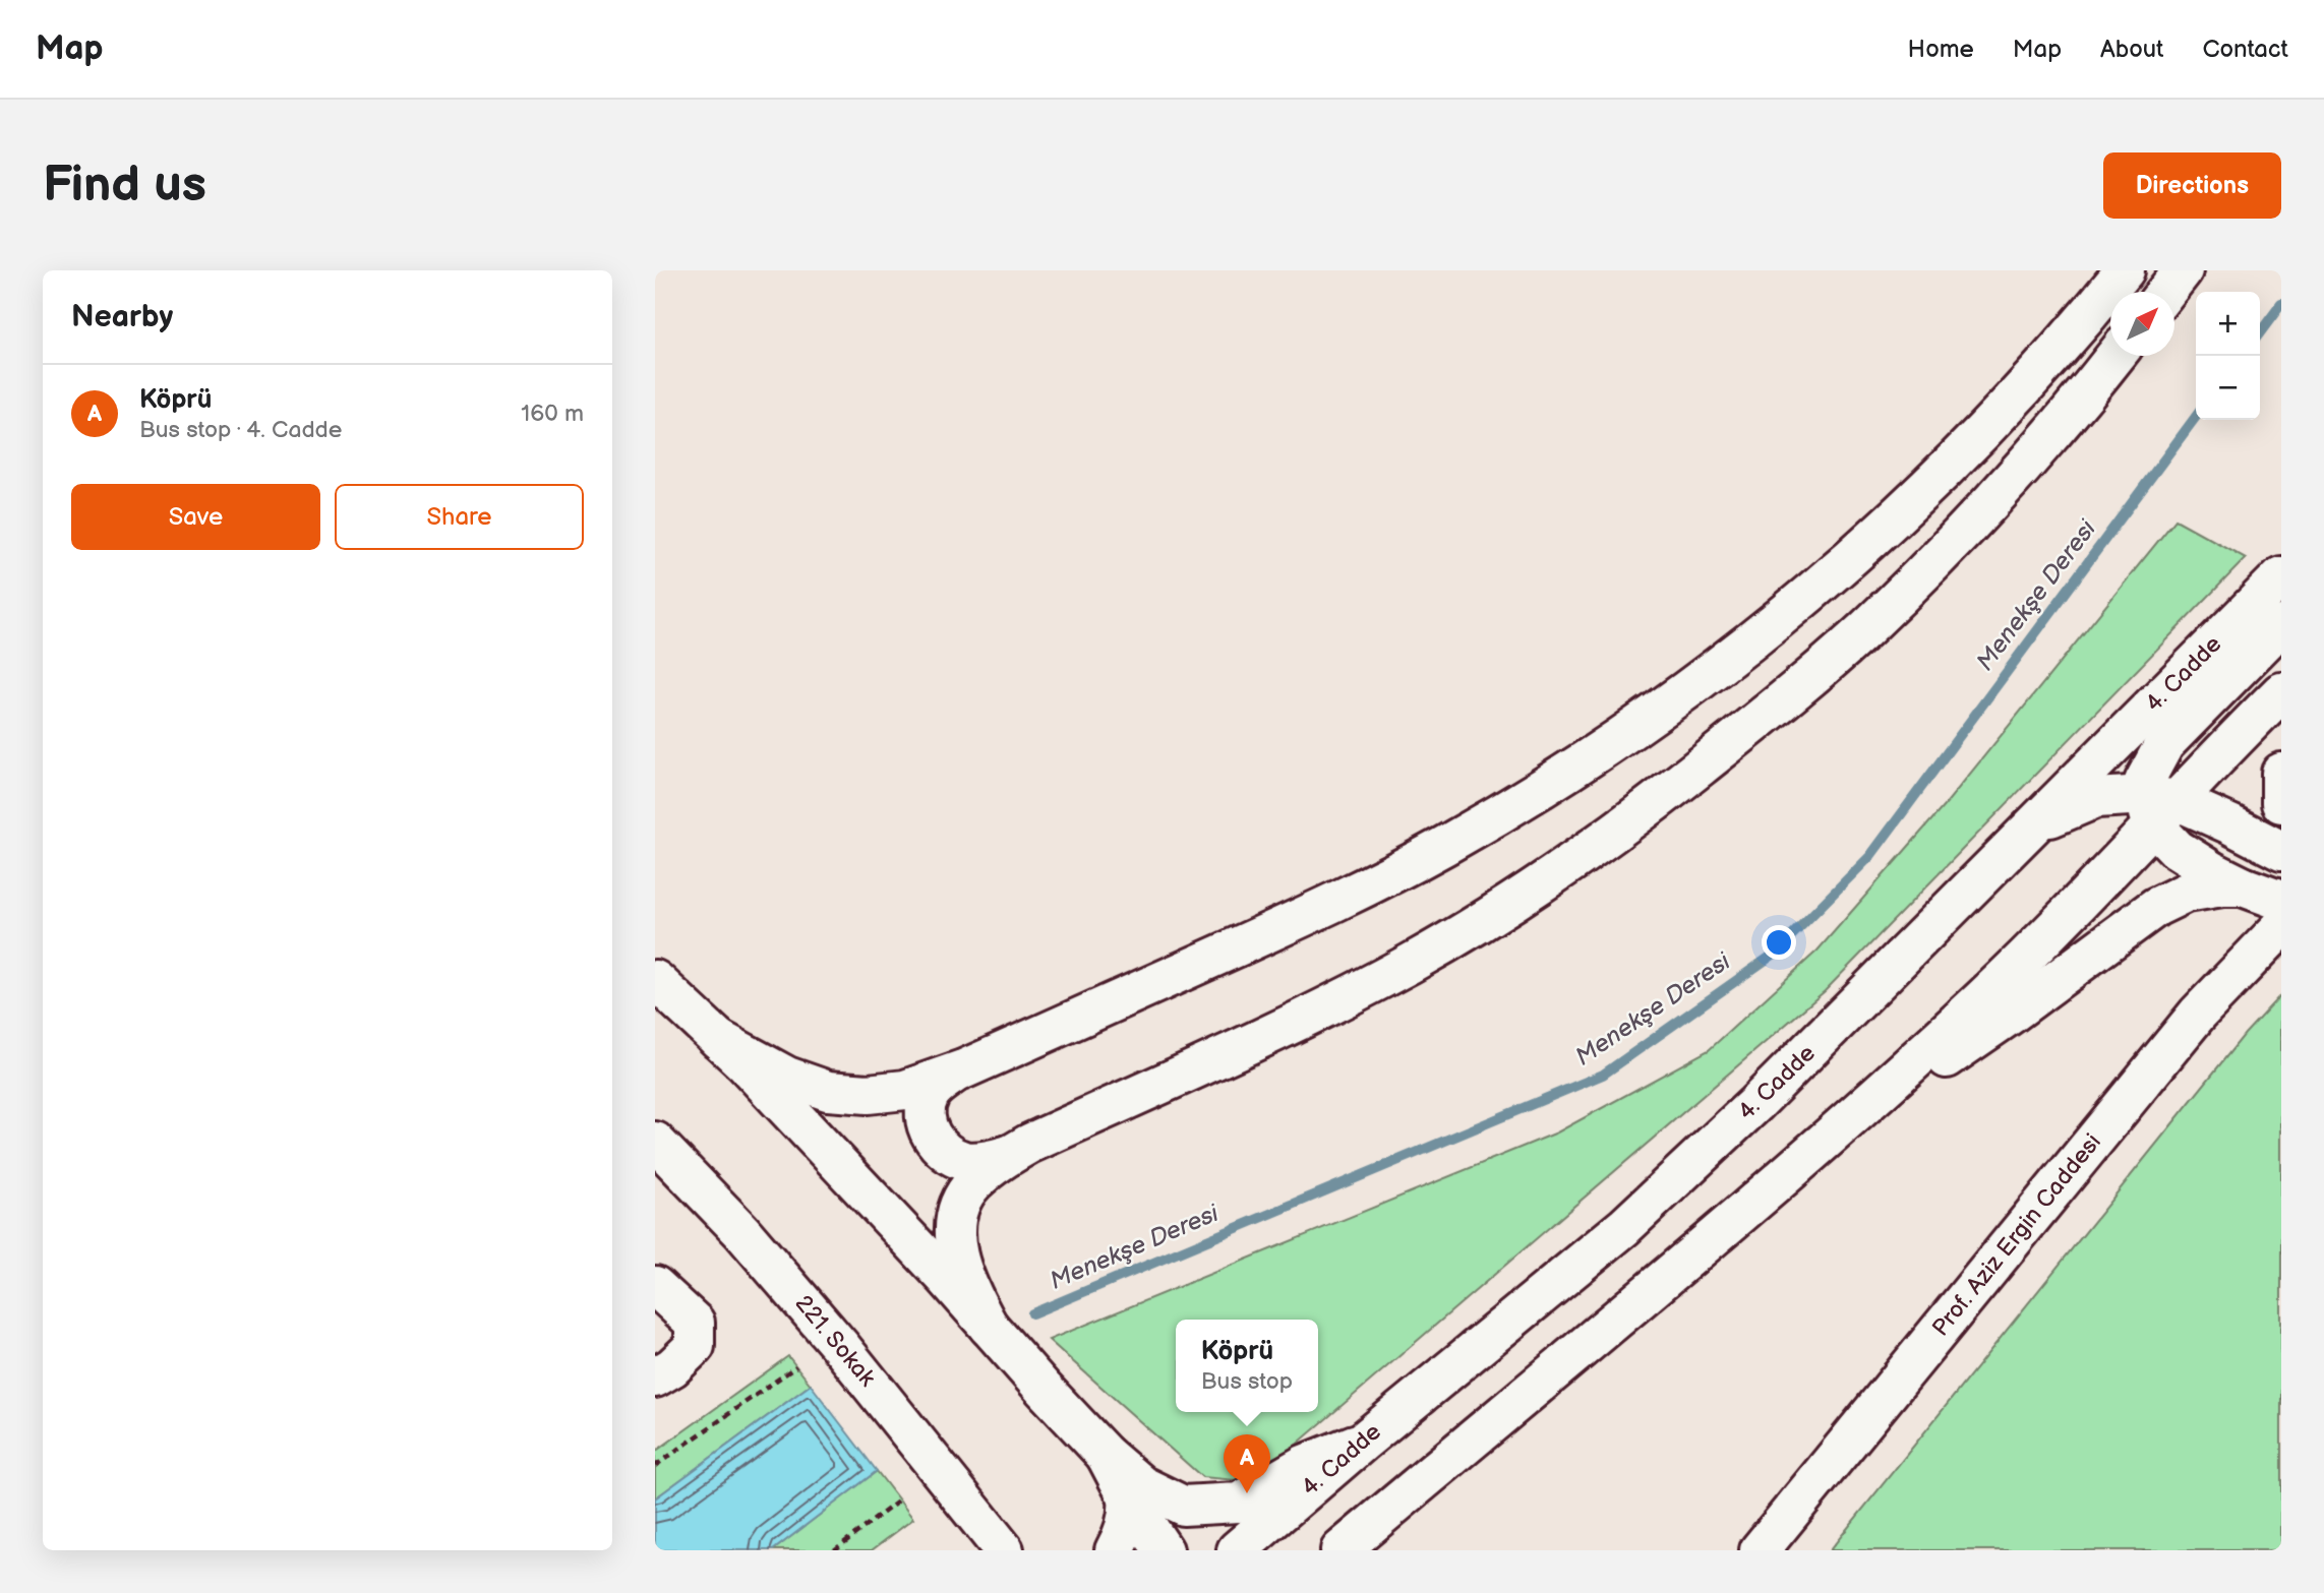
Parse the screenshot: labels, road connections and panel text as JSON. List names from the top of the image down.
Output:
{
  "streets": {
    "street": ["4. Cadde", "Prof. Aziz Ergin Caddesi", "221. Sokak"]
  },
  "water": ["Menekşe Deresi"],
  "north": "top right",
  "page": {
    "header": "Map",
    "nav": [
      "Home",
      "Map",
      "About",
      "Contact"
    ],
    "buttons": [
      "Directions",
      ["Save", "Share"]
    ],
    "title": "Find us",
    "heading": "Nearby",
    "map_buttons": ["+", "−"],
    "list": [
      {
        "mark": "A",
        "name": "Köprü",
        "note": "Bus stop · 4. Cadde",
        "value": "160 m"
      }
    ],
    "popup": ["Köprü", "Bus stop"],
    "pins": "A"
  }
}
